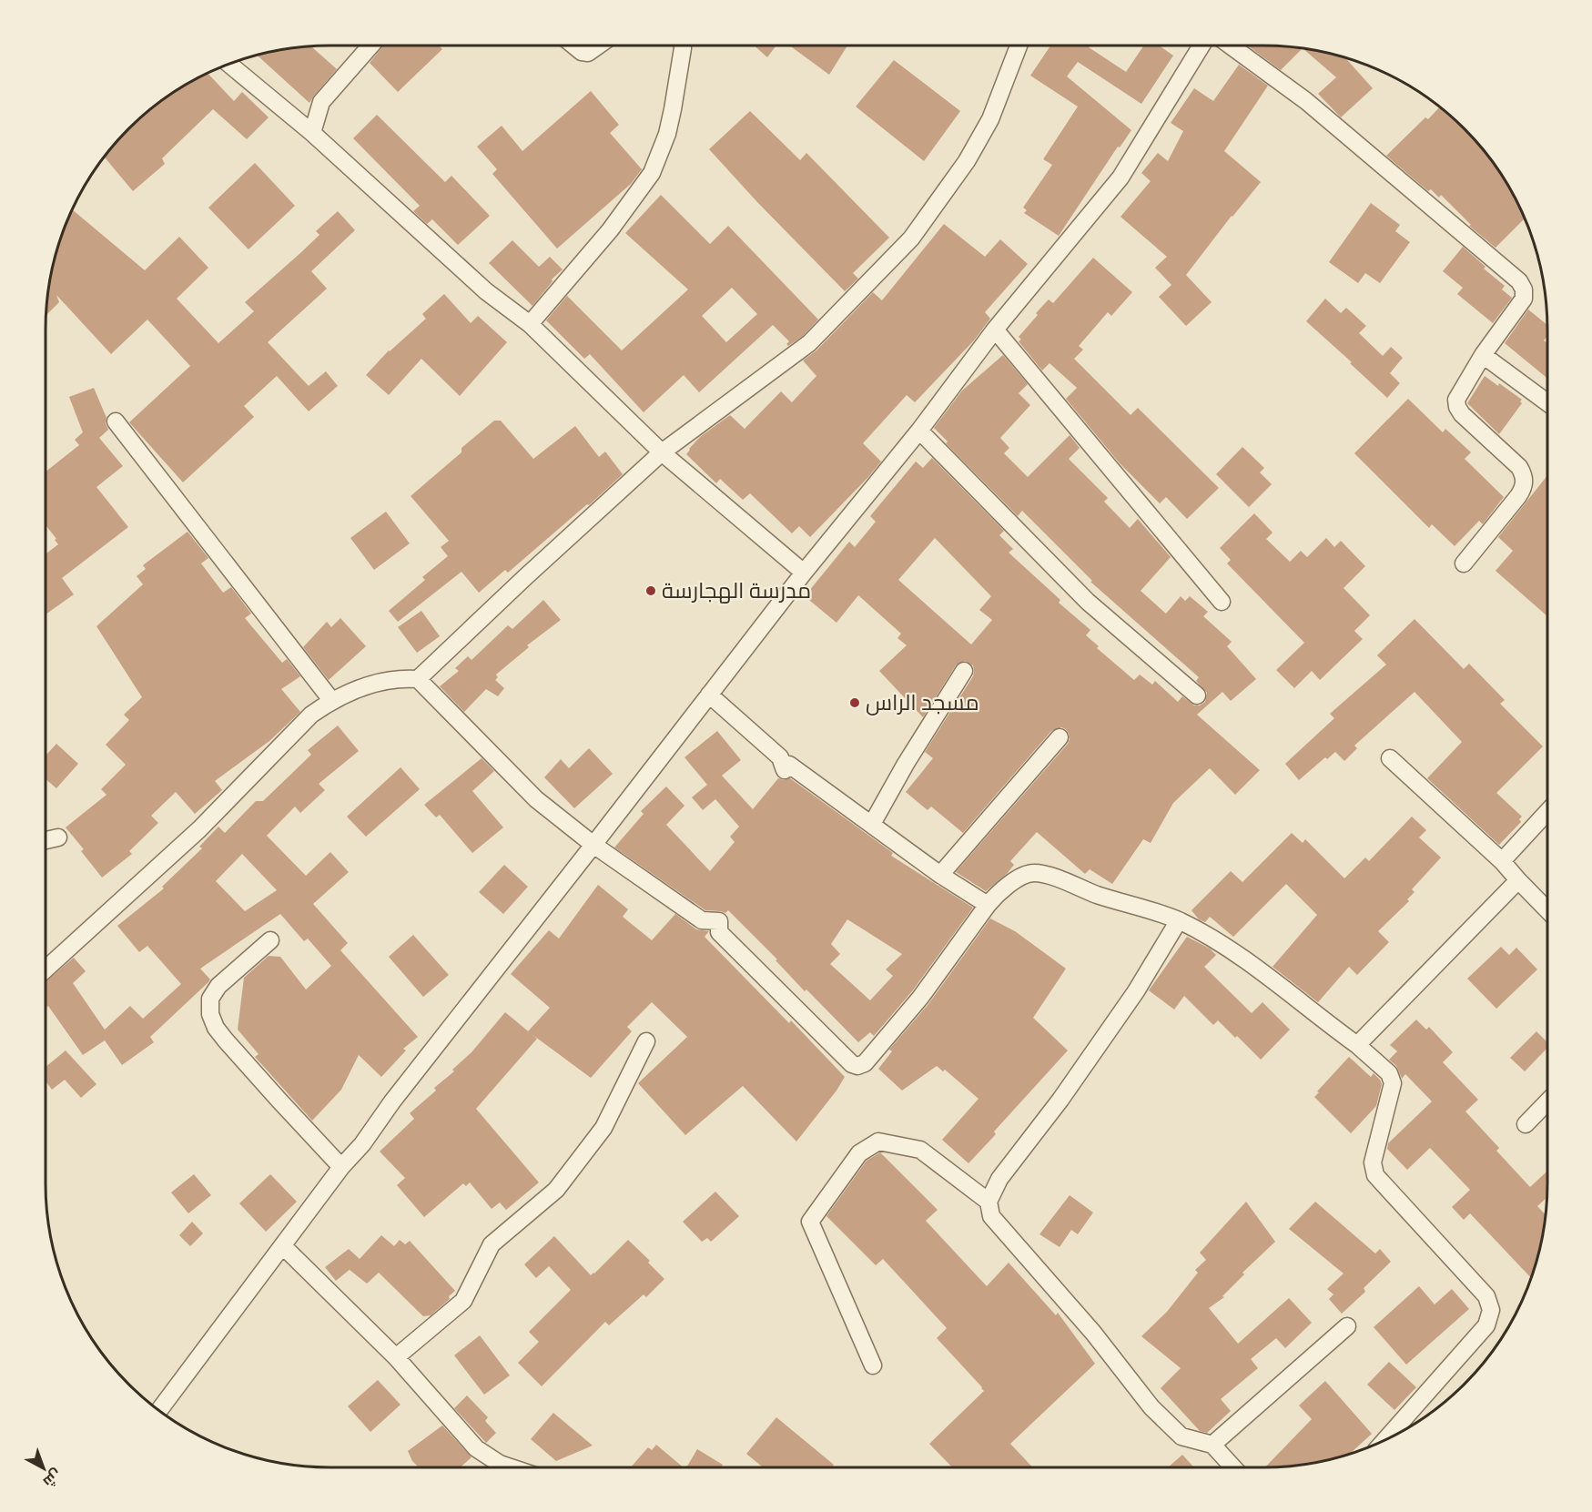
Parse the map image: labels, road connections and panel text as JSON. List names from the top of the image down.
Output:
{
  "places": ["مدرسة الهجارسة", "مسجد الراس"],
  "north": "bottom right"
}
